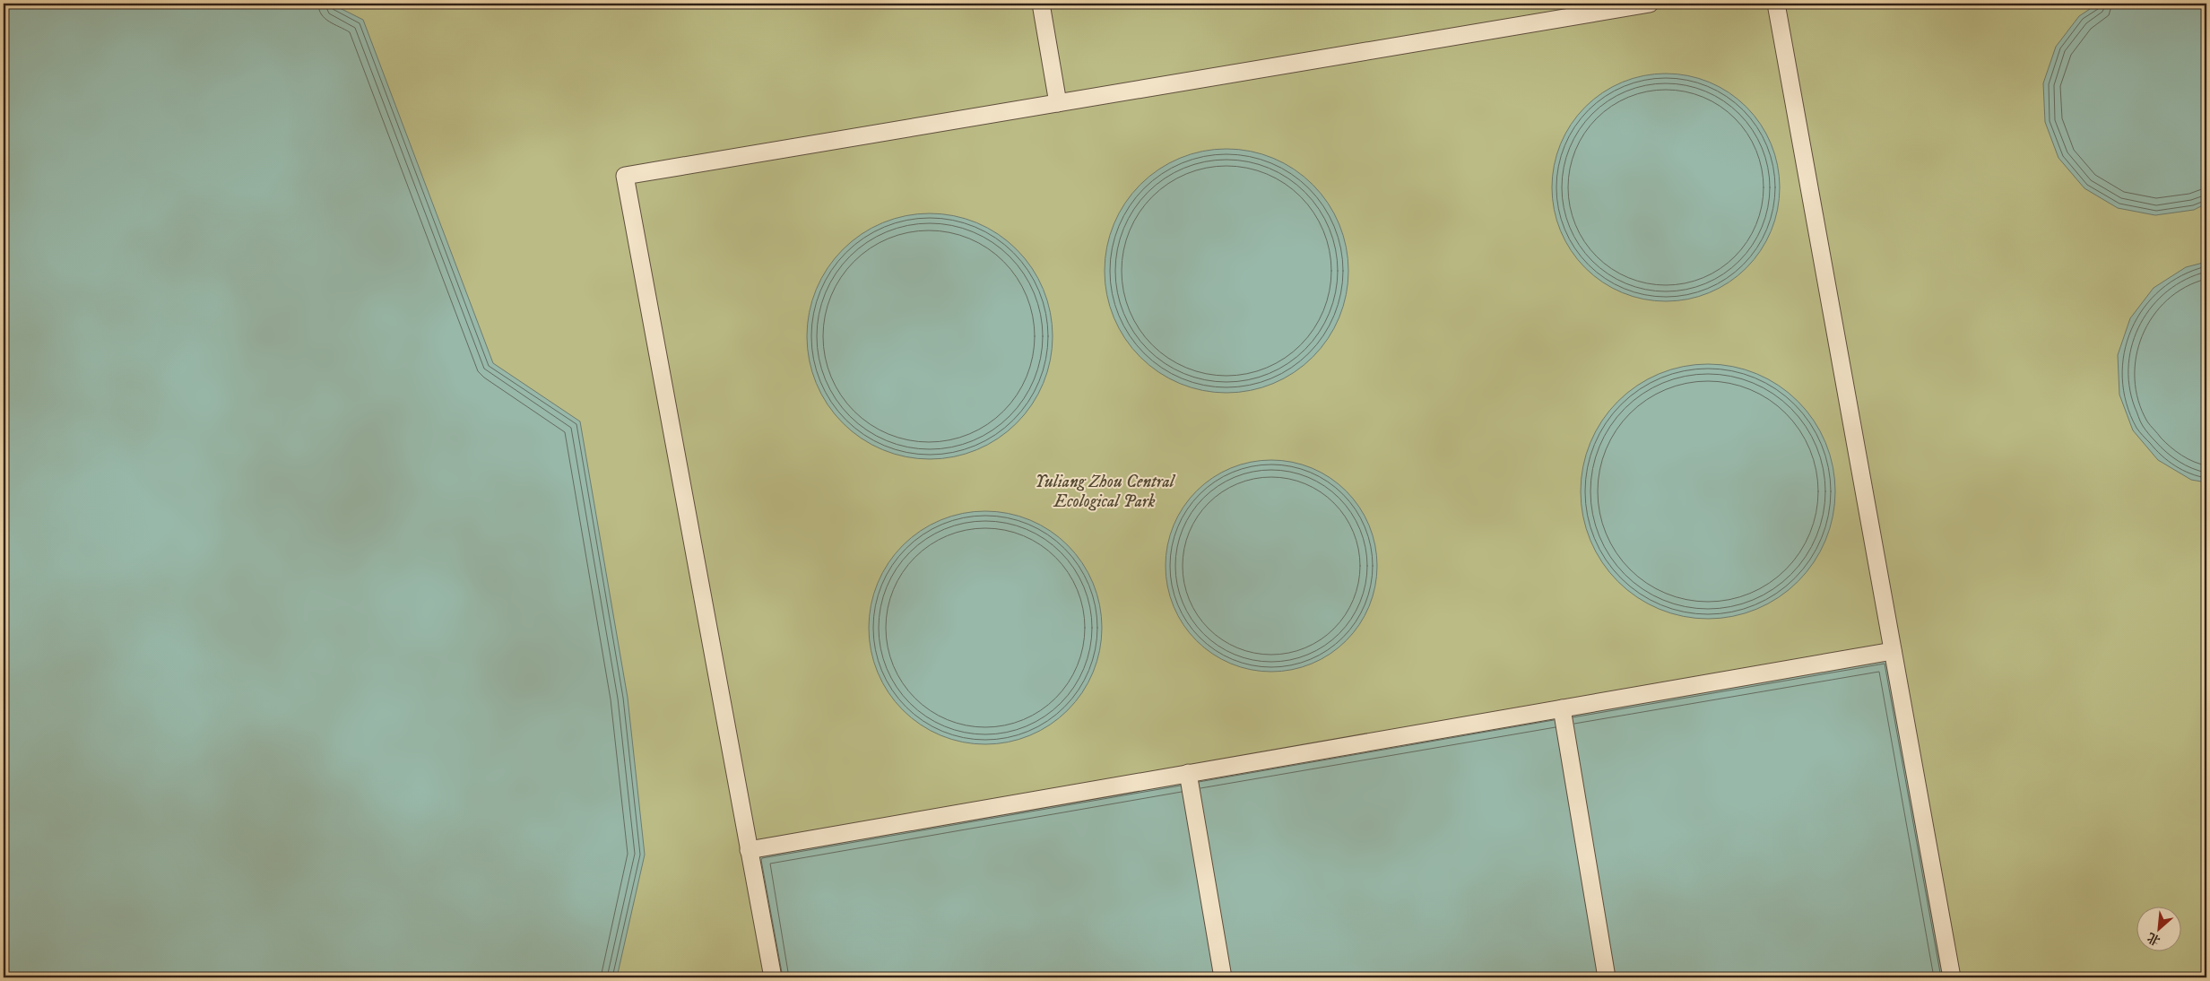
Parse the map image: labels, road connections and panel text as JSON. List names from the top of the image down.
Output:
{
  "parks": ["Yuliang Zhou Central Ecological Park"],
  "north": "bottom left"
}
